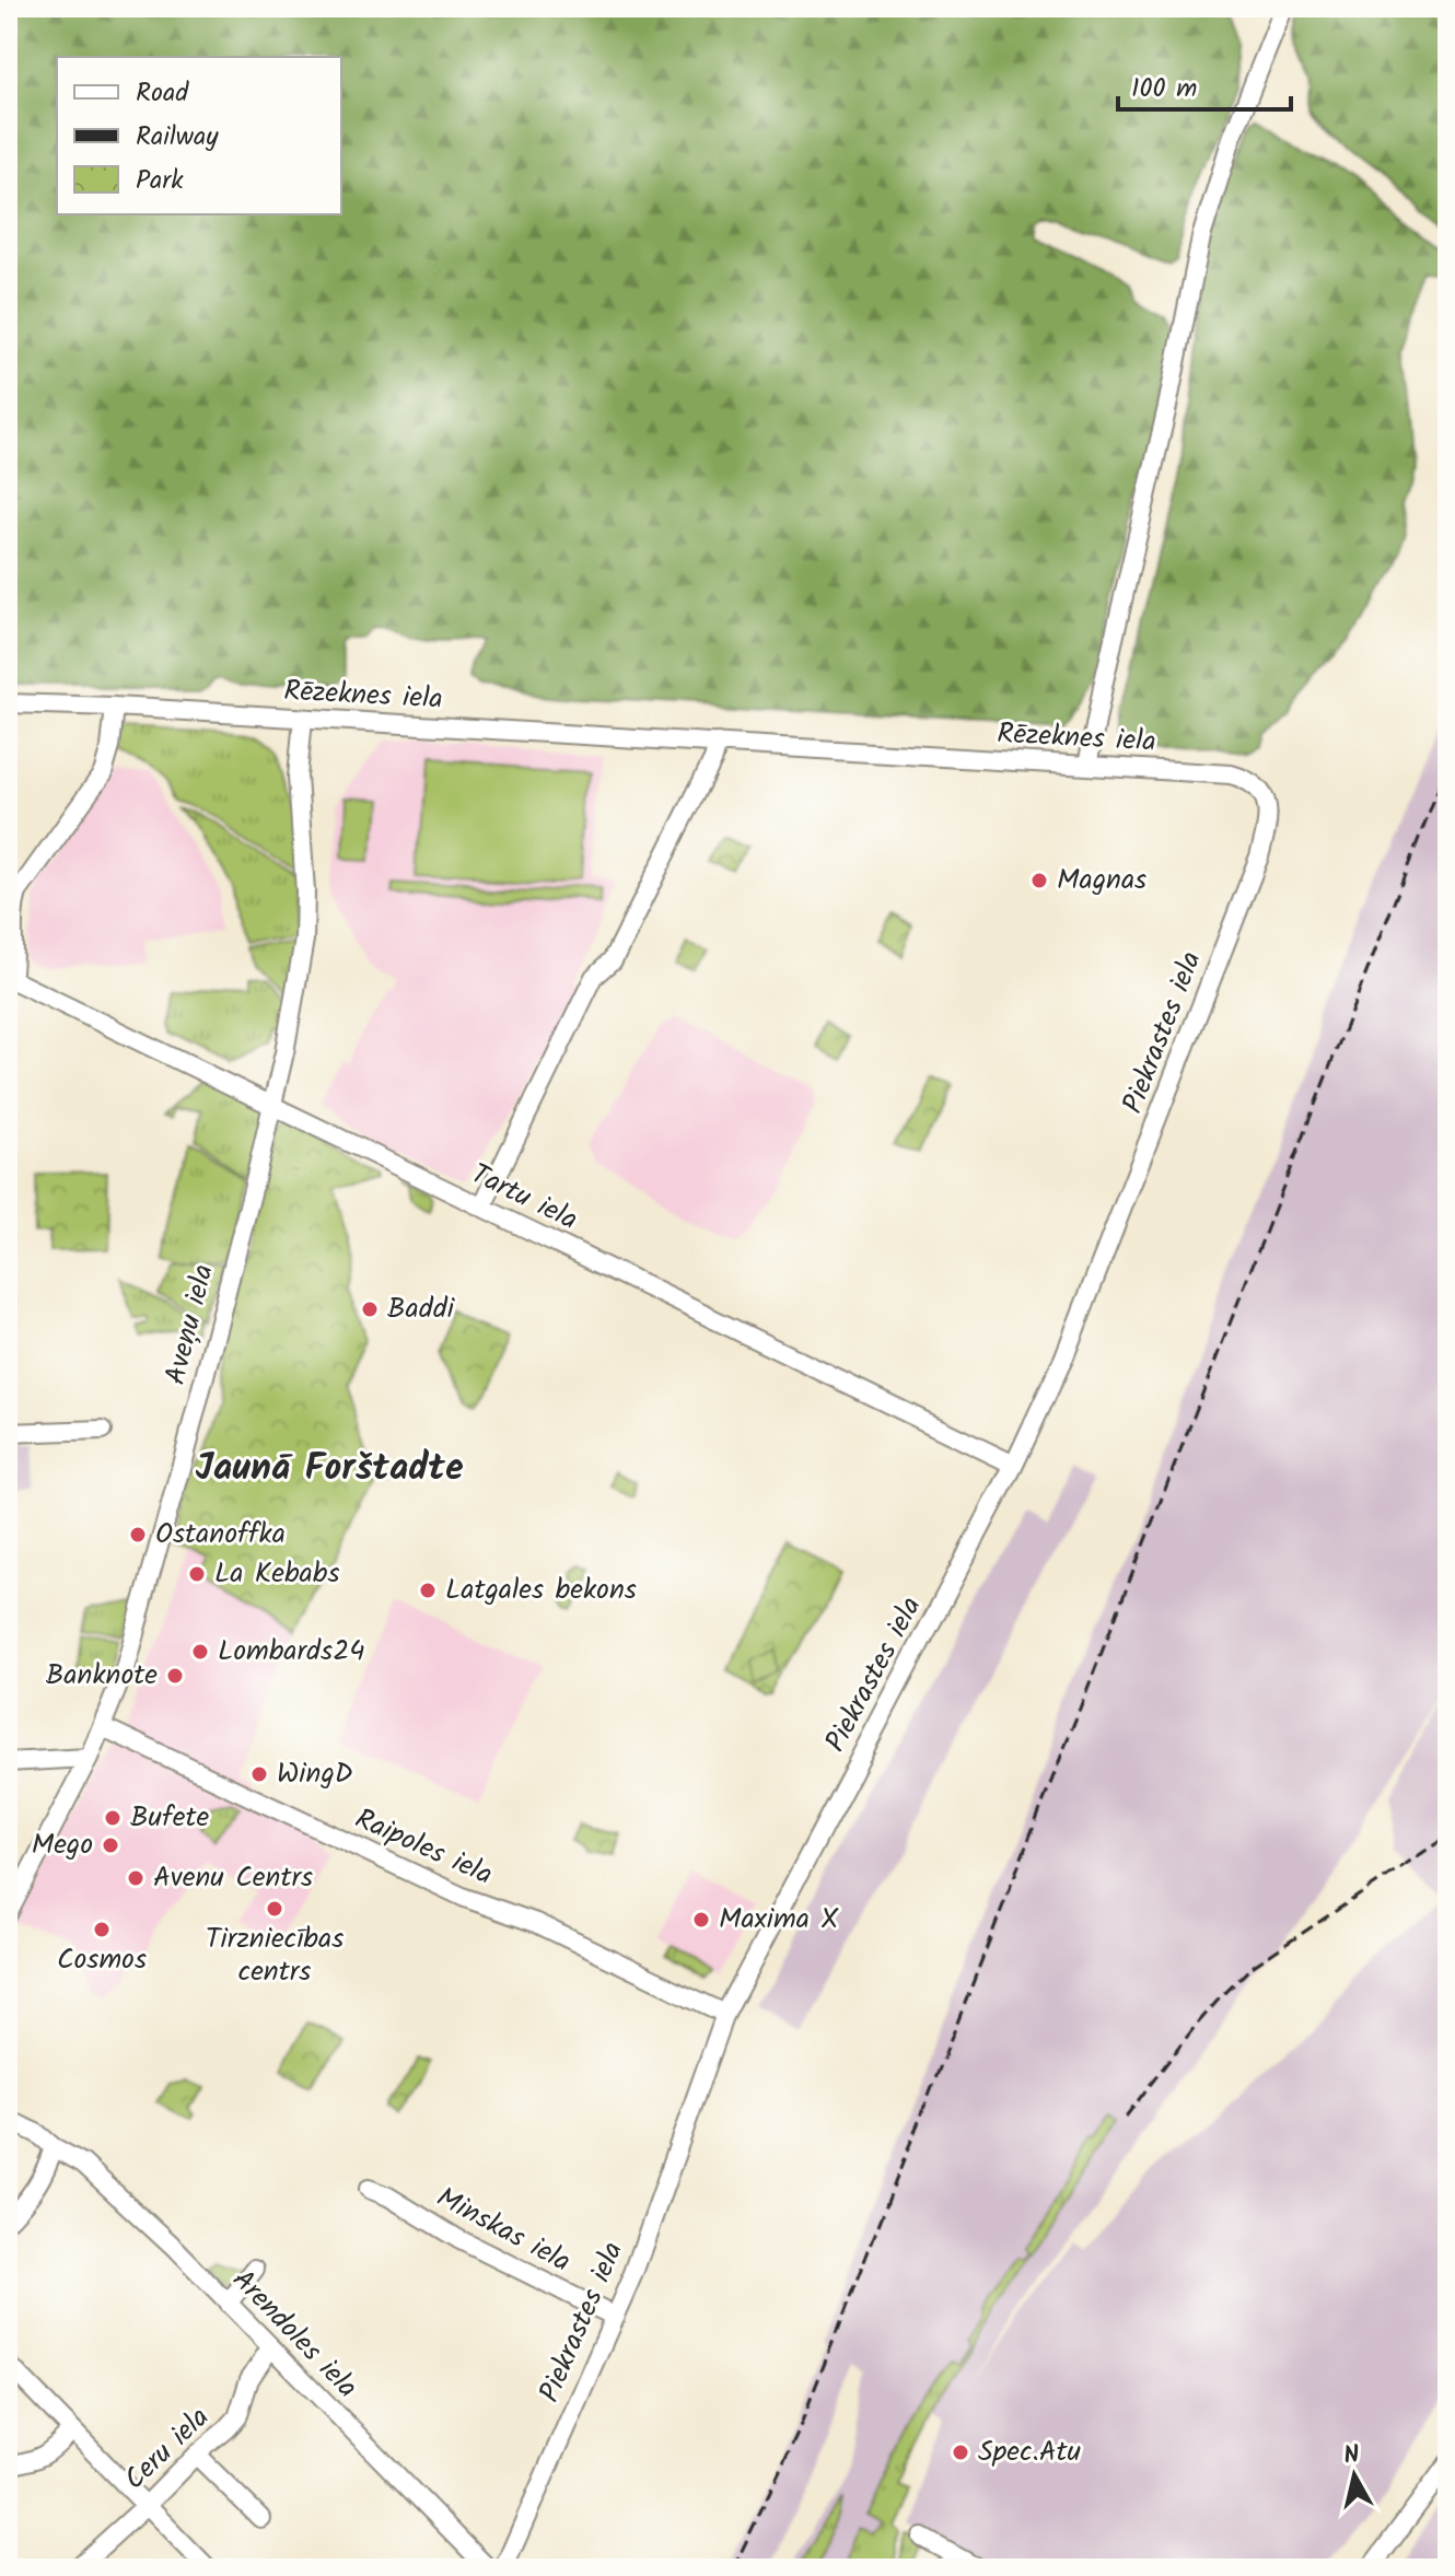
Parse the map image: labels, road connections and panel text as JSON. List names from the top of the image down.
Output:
{
  "streets": {
    "street": [
      "Rēzeknes iela",
      "Piekrastes iela",
      "Tartu iela",
      "Aveņu iela",
      "Raipoles iela",
      "Minskas iela",
      "Arendoles iela",
      "Ceru iela"
    ]
  },
  "crossings": [
    ["Rēzeknes iela", "Piekrastes iela"],
    ["Rēzeknes iela", "Aveņu iela"],
    ["Piekrastes iela", "Tartu iela"],
    ["Piekrastes iela", "Raipoles iela"],
    ["Piekrastes iela", "Minskas iela"],
    ["Tartu iela", "Aveņu iela"],
    ["Aveņu iela", "Raipoles iela"],
    ["Arendoles iela", "Ceru iela"]
  ],
  "districts": ["Jaunā Forštadte"],
  "places": [
    "Magnas",
    "Baddi",
    "Ostanoffka",
    "La Kebabs",
    "Latgales bekons",
    "Lombards24",
    "Banknote",
    "WingD",
    "Bufete",
    "Mego",
    "Avenu Centrs",
    "Tirzniecības centrs",
    "Maxima X",
    "Cosmos",
    "Spec.Atu"
  ],
  "legend": ["Road", "Railway", "Park"],
  "scale_bar": "100 m",
  "north": "top"
}
